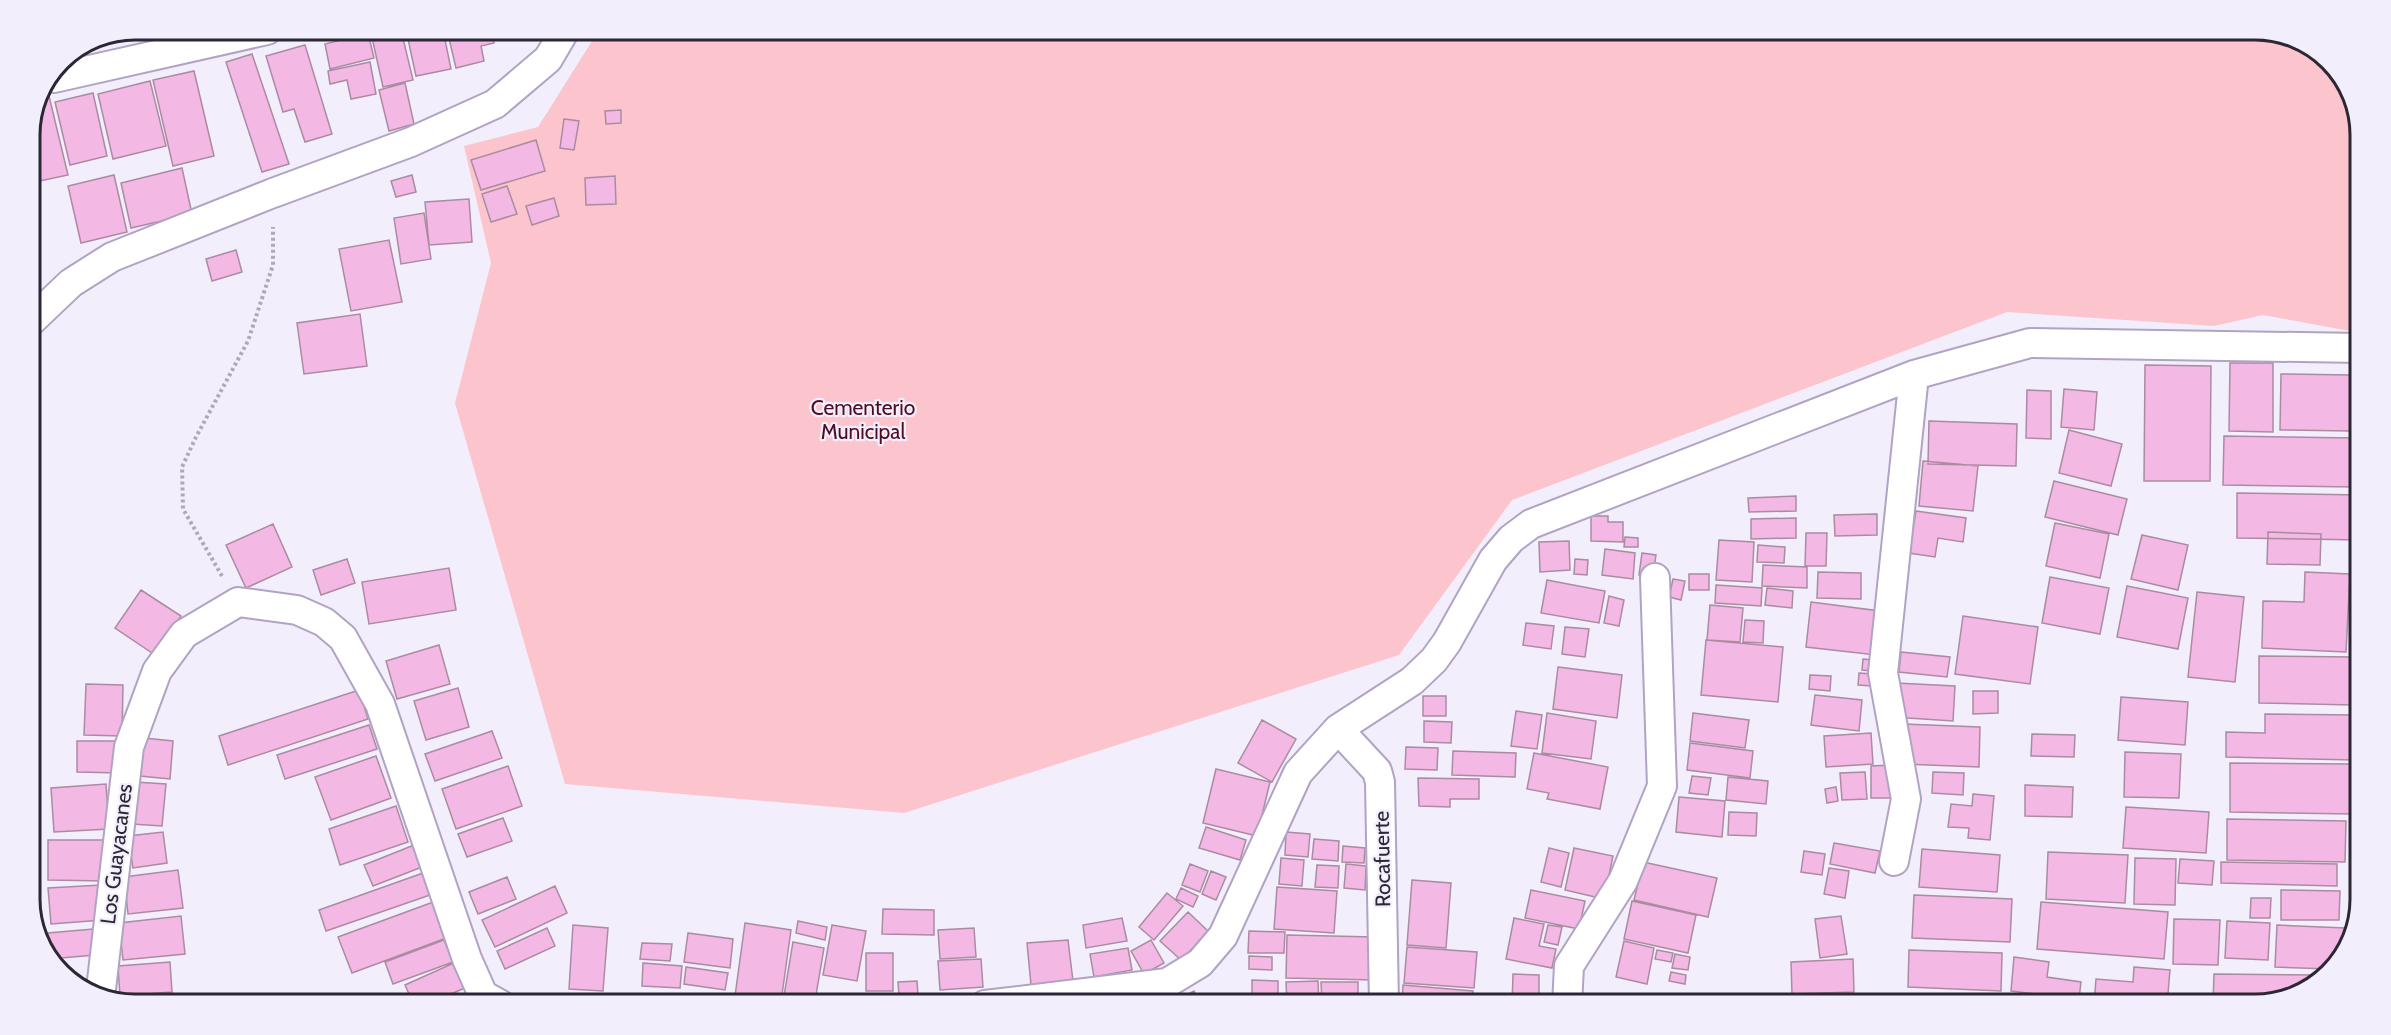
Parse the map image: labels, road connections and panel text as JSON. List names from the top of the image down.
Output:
{
  "streets": {
    "street": ["Los Guayacanes", "Rocafuerte"]
  },
  "parks": ["Cementerio Municipal"]
}
